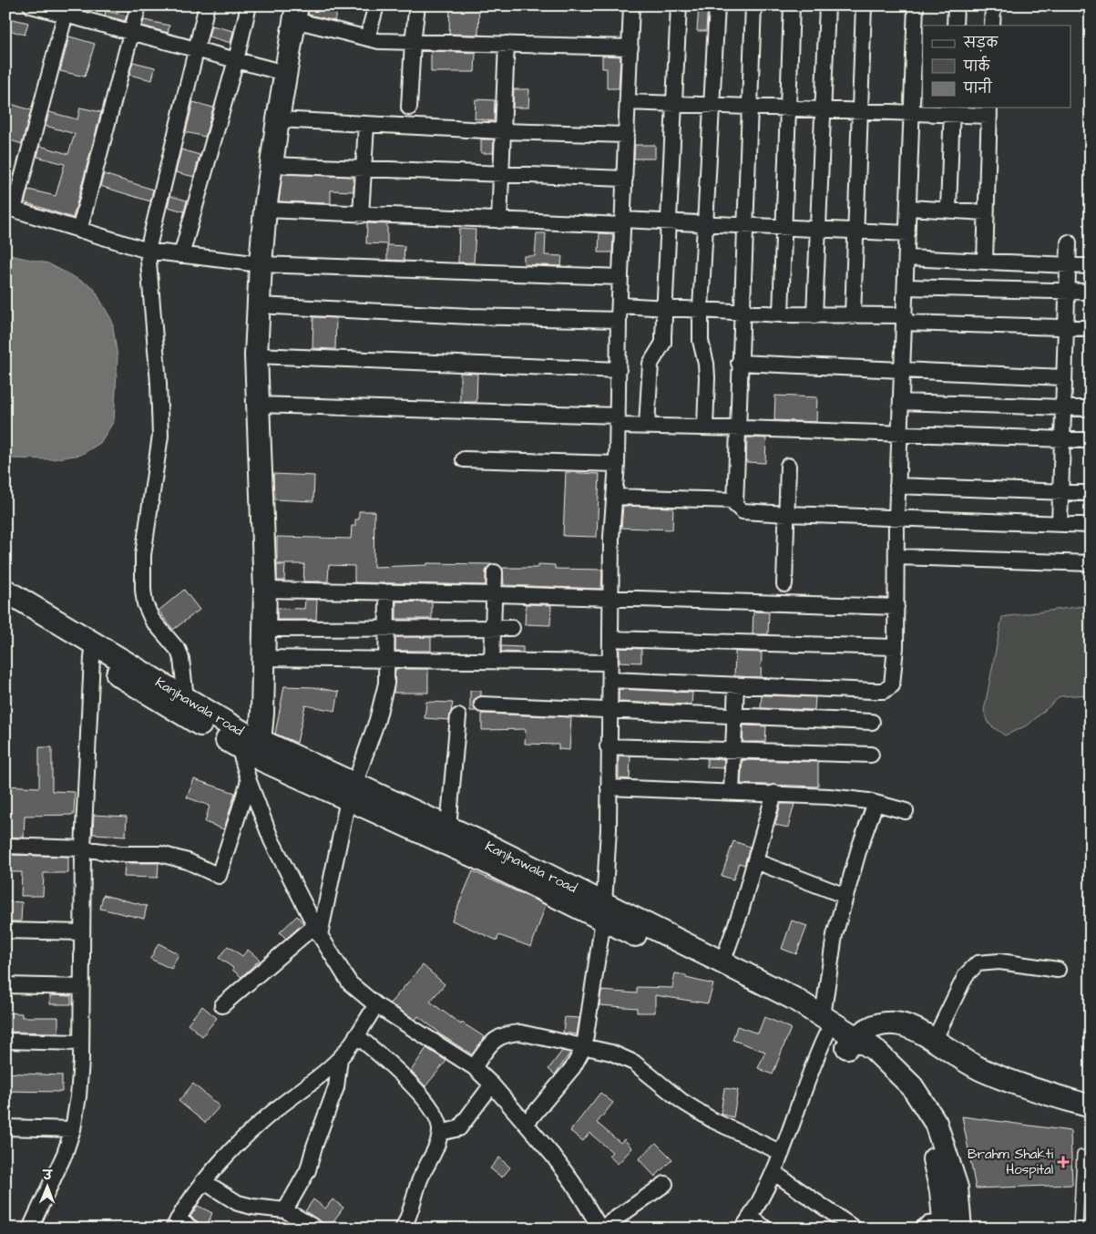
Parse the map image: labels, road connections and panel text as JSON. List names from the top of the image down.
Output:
{
  "streets": {
    "main road": ["Kanjhawala road"]
  },
  "places": {
    "health": ["Brahm Shakti Hospital"]
  },
  "legend": ["सड़क", "पार्क", "पानी"],
  "north": "top"
}
